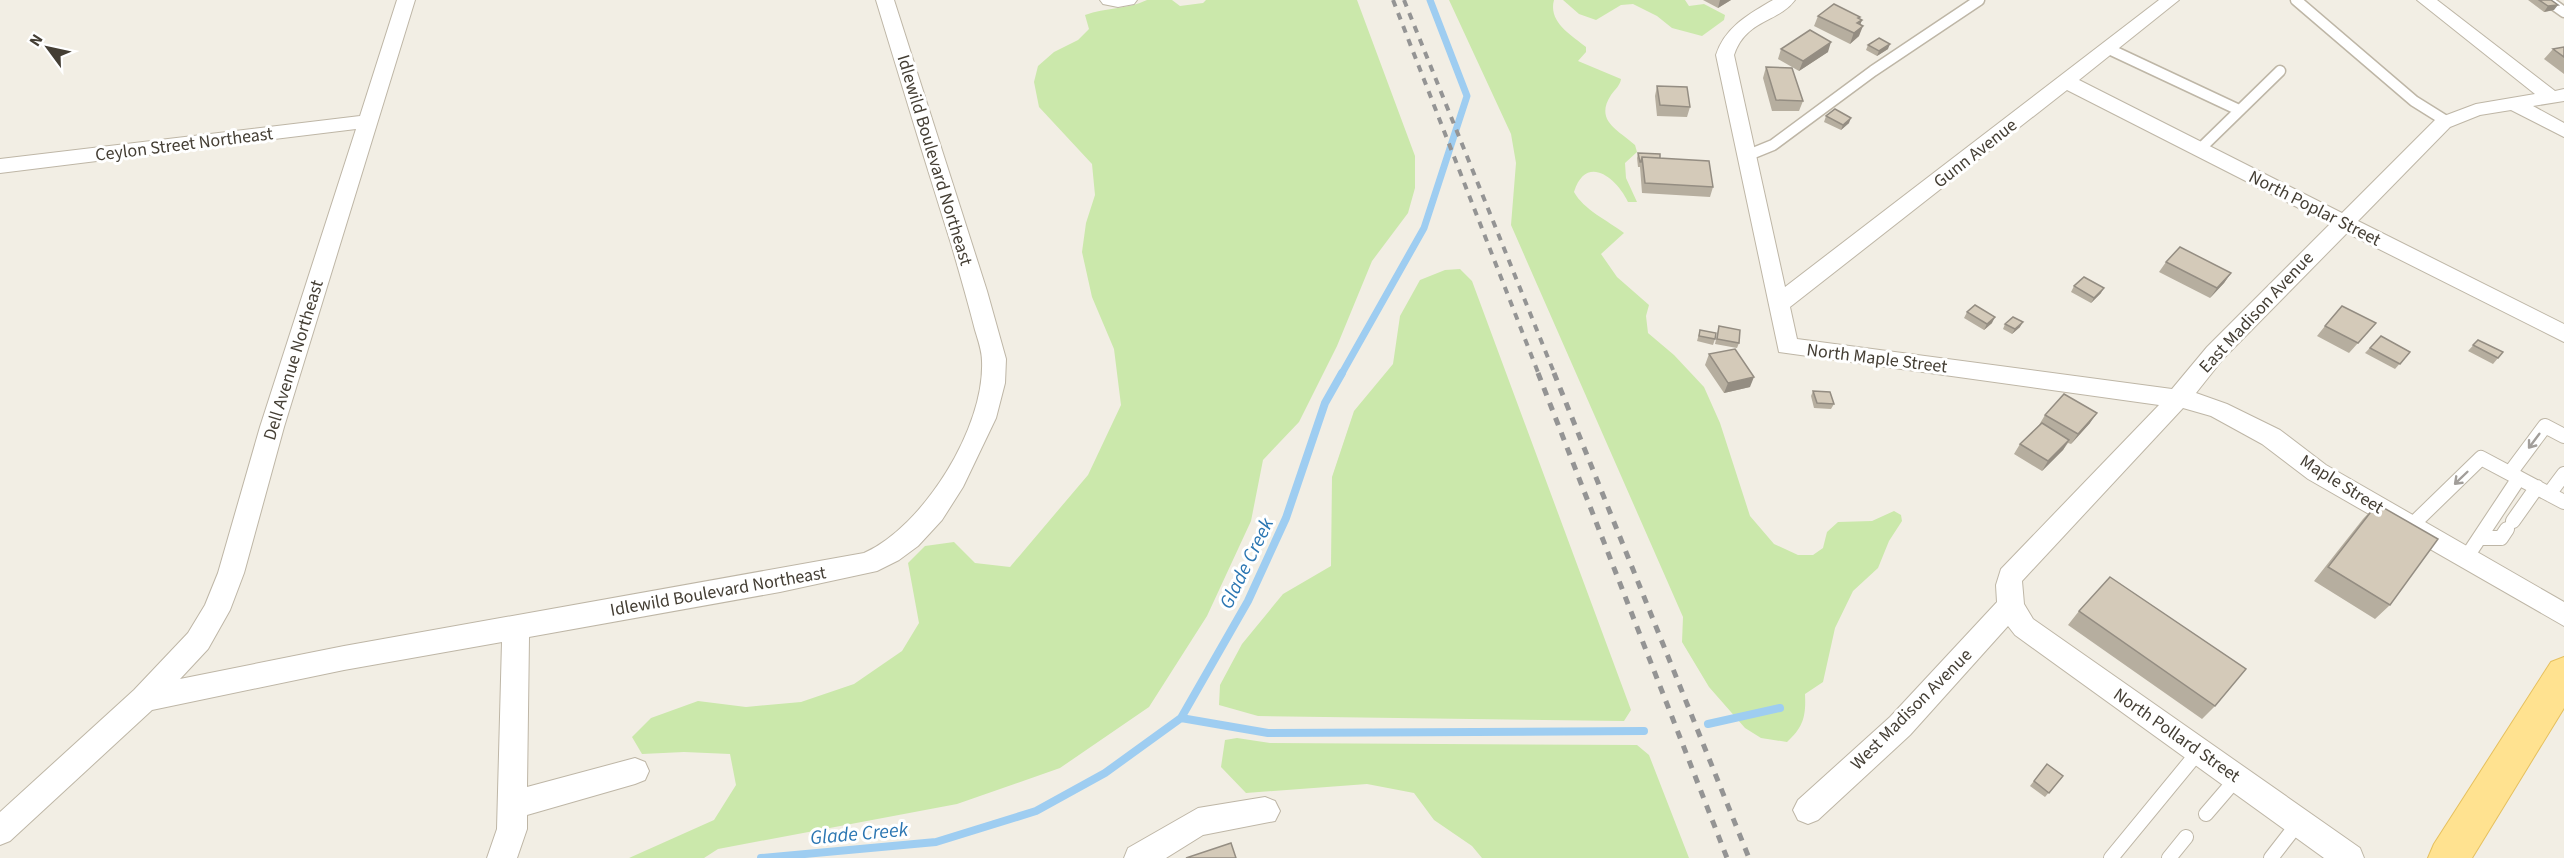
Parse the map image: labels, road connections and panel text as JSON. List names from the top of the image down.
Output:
{
  "streets": {
    "street": [
      "Ceylon Street Northeast",
      "Gunn Avenue",
      "Idlewild Boulevard Northeast",
      "North Poplar Street",
      "East Madison Avenue",
      "North Maple Street",
      "Dell Avenue Northeast",
      "Maple Street",
      "West Madison Avenue",
      "North Pollard Street"
    ]
  },
  "crossings": [
    ["Ceylon Street Northeast", "Dell Avenue Northeast"],
    ["Gunn Avenue", "North Poplar Street"],
    ["Gunn Avenue", "North Maple Street"],
    ["Idlewild Boulevard Northeast", "Dell Avenue Northeast"],
    ["North Poplar Street", "East Madison Avenue"],
    ["East Madison Avenue", "North Maple Street"],
    ["East Madison Avenue", "Maple Street"],
    ["East Madison Avenue", "West Madison Avenue"],
    ["East Madison Avenue", "North Pollard Street"],
    ["North Maple Street", "Maple Street"],
    ["West Madison Avenue", "North Pollard Street"]
  ],
  "water": ["Glade Creek"],
  "north": "top left"
}
